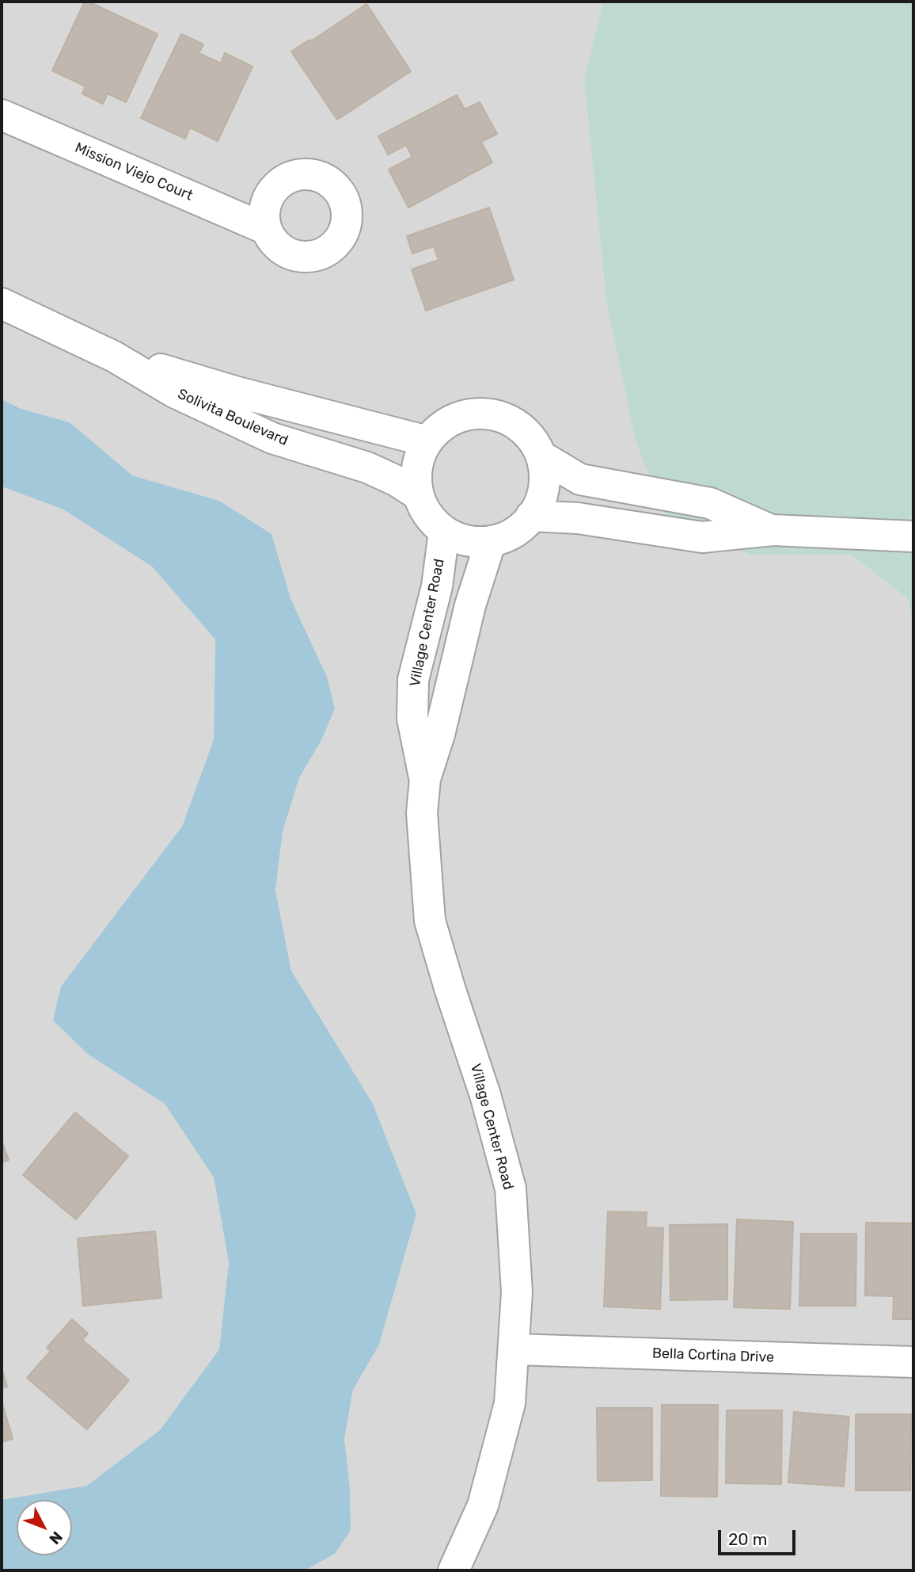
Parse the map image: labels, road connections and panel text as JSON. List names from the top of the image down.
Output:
{
  "streets": {
    "street": [
      "Mission Viejo Court",
      "Solivita Boulevard",
      "Village Center Road",
      "Bella Cortina Drive"
    ]
  },
  "crossings": [
    ["Solivita Boulevard", "Village Center Road"],
    ["Village Center Road", "Bella Cortina Drive"]
  ],
  "scale_bar": "20 m",
  "north": "bottom right"
}
